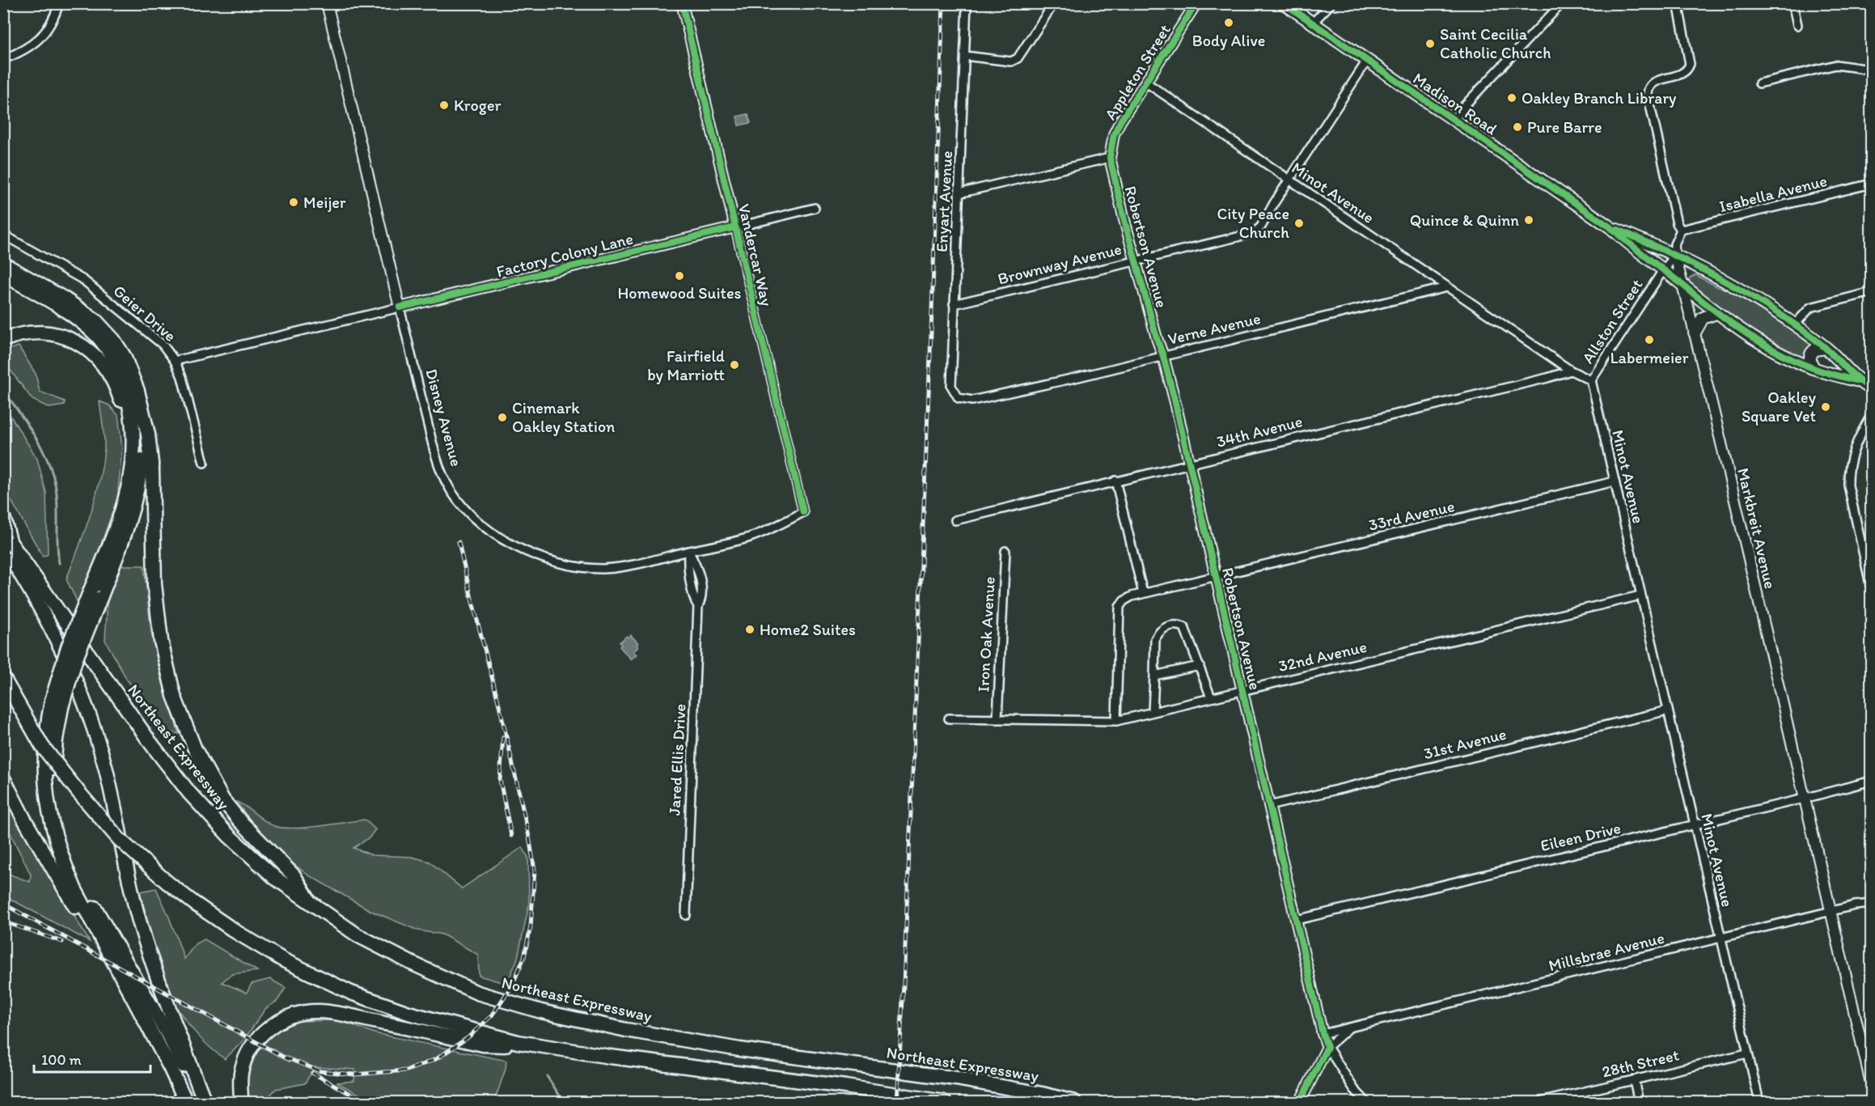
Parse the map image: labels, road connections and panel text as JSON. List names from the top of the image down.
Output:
{
  "streets": {
    "highway": ["Northeast Expressway"],
    "main road": ["Madison Road"],
    "street": [
      "Appleton Street",
      "Minot Avenue",
      "Isabella Avenue",
      "Enyart Avenue",
      "Robertson Avenue",
      "Factory Colony Lane",
      "Vandercar Way",
      "Brownway Avenue",
      "Geier Drive",
      "Allston Street",
      "Verne Avenue",
      "Disney Avenue",
      "34th Avenue",
      "33rd Avenue",
      "Markbreit Avenue",
      "Iron Oak Avenue",
      "32nd Avenue",
      "31st Avenue",
      "Jared Ellis Drive",
      "Eileen Drive",
      "Millsbrae Avenue",
      "28th Street"
    ]
  },
  "crossings": [
    ["Appleton Street", "Minot Avenue"],
    ["Appleton Street", "Robertson Avenue"],
    ["Madison Road", "Brownway Avenue"],
    ["Madison Road", "Allston Street"],
    ["Madison Road", "Markbreit Avenue"],
    ["Minot Avenue", "Brownway Avenue"],
    ["Minot Avenue", "Allston Street"],
    ["Minot Avenue", "Verne Avenue"],
    ["Minot Avenue", "34th Avenue"],
    ["Minot Avenue", "33rd Avenue"],
    ["Minot Avenue", "32nd Avenue"],
    ["Minot Avenue", "31st Avenue"],
    ["Minot Avenue", "Eileen Drive"],
    ["Minot Avenue", "Millsbrae Avenue"],
    ["Minot Avenue", "28th Street"],
    ["Isabella Avenue", "Markbreit Avenue"],
    ["Enyart Avenue", "Brownway Avenue"],
    ["Enyart Avenue", "Verne Avenue"],
    ["Robertson Avenue", "Brownway Avenue"],
    ["Robertson Avenue", "Verne Avenue"],
    ["Robertson Avenue", "34th Avenue"],
    ["Robertson Avenue", "33rd Avenue"],
    ["Robertson Avenue", "32nd Avenue"],
    ["Robertson Avenue", "31st Avenue"],
    ["Robertson Avenue", "Eileen Drive"],
    ["Robertson Avenue", "Millsbrae Avenue"],
    ["Factory Colony Lane", "Vandercar Way"],
    ["Factory Colony Lane", "Disney Avenue"],
    ["Vandercar Way", "Disney Avenue"],
    ["Allston Street", "Markbreit Avenue"],
    ["Disney Avenue", "Jared Ellis Drive"],
    ["33rd Avenue", "32nd Avenue"],
    ["Markbreit Avenue", "Eileen Drive"],
    ["Markbreit Avenue", "Millsbrae Avenue"],
    ["Iron Oak Avenue", "32nd Avenue"]
  ],
  "places": [
    "Body Alive",
    "Saint Cecilia Catholic Church",
    "Oakley Branch Library",
    "Kroger",
    "Pure Barre",
    "Meijer",
    "Quince & Quinn",
    "City Peace Church",
    "Homewood Suites",
    "Labermeier",
    "Fairfield by Marriott",
    "Oakley Square Vet",
    "Cinemark Oakley Station",
    "Home2 Suites"
  ],
  "scale_bar": "100 m"
}
